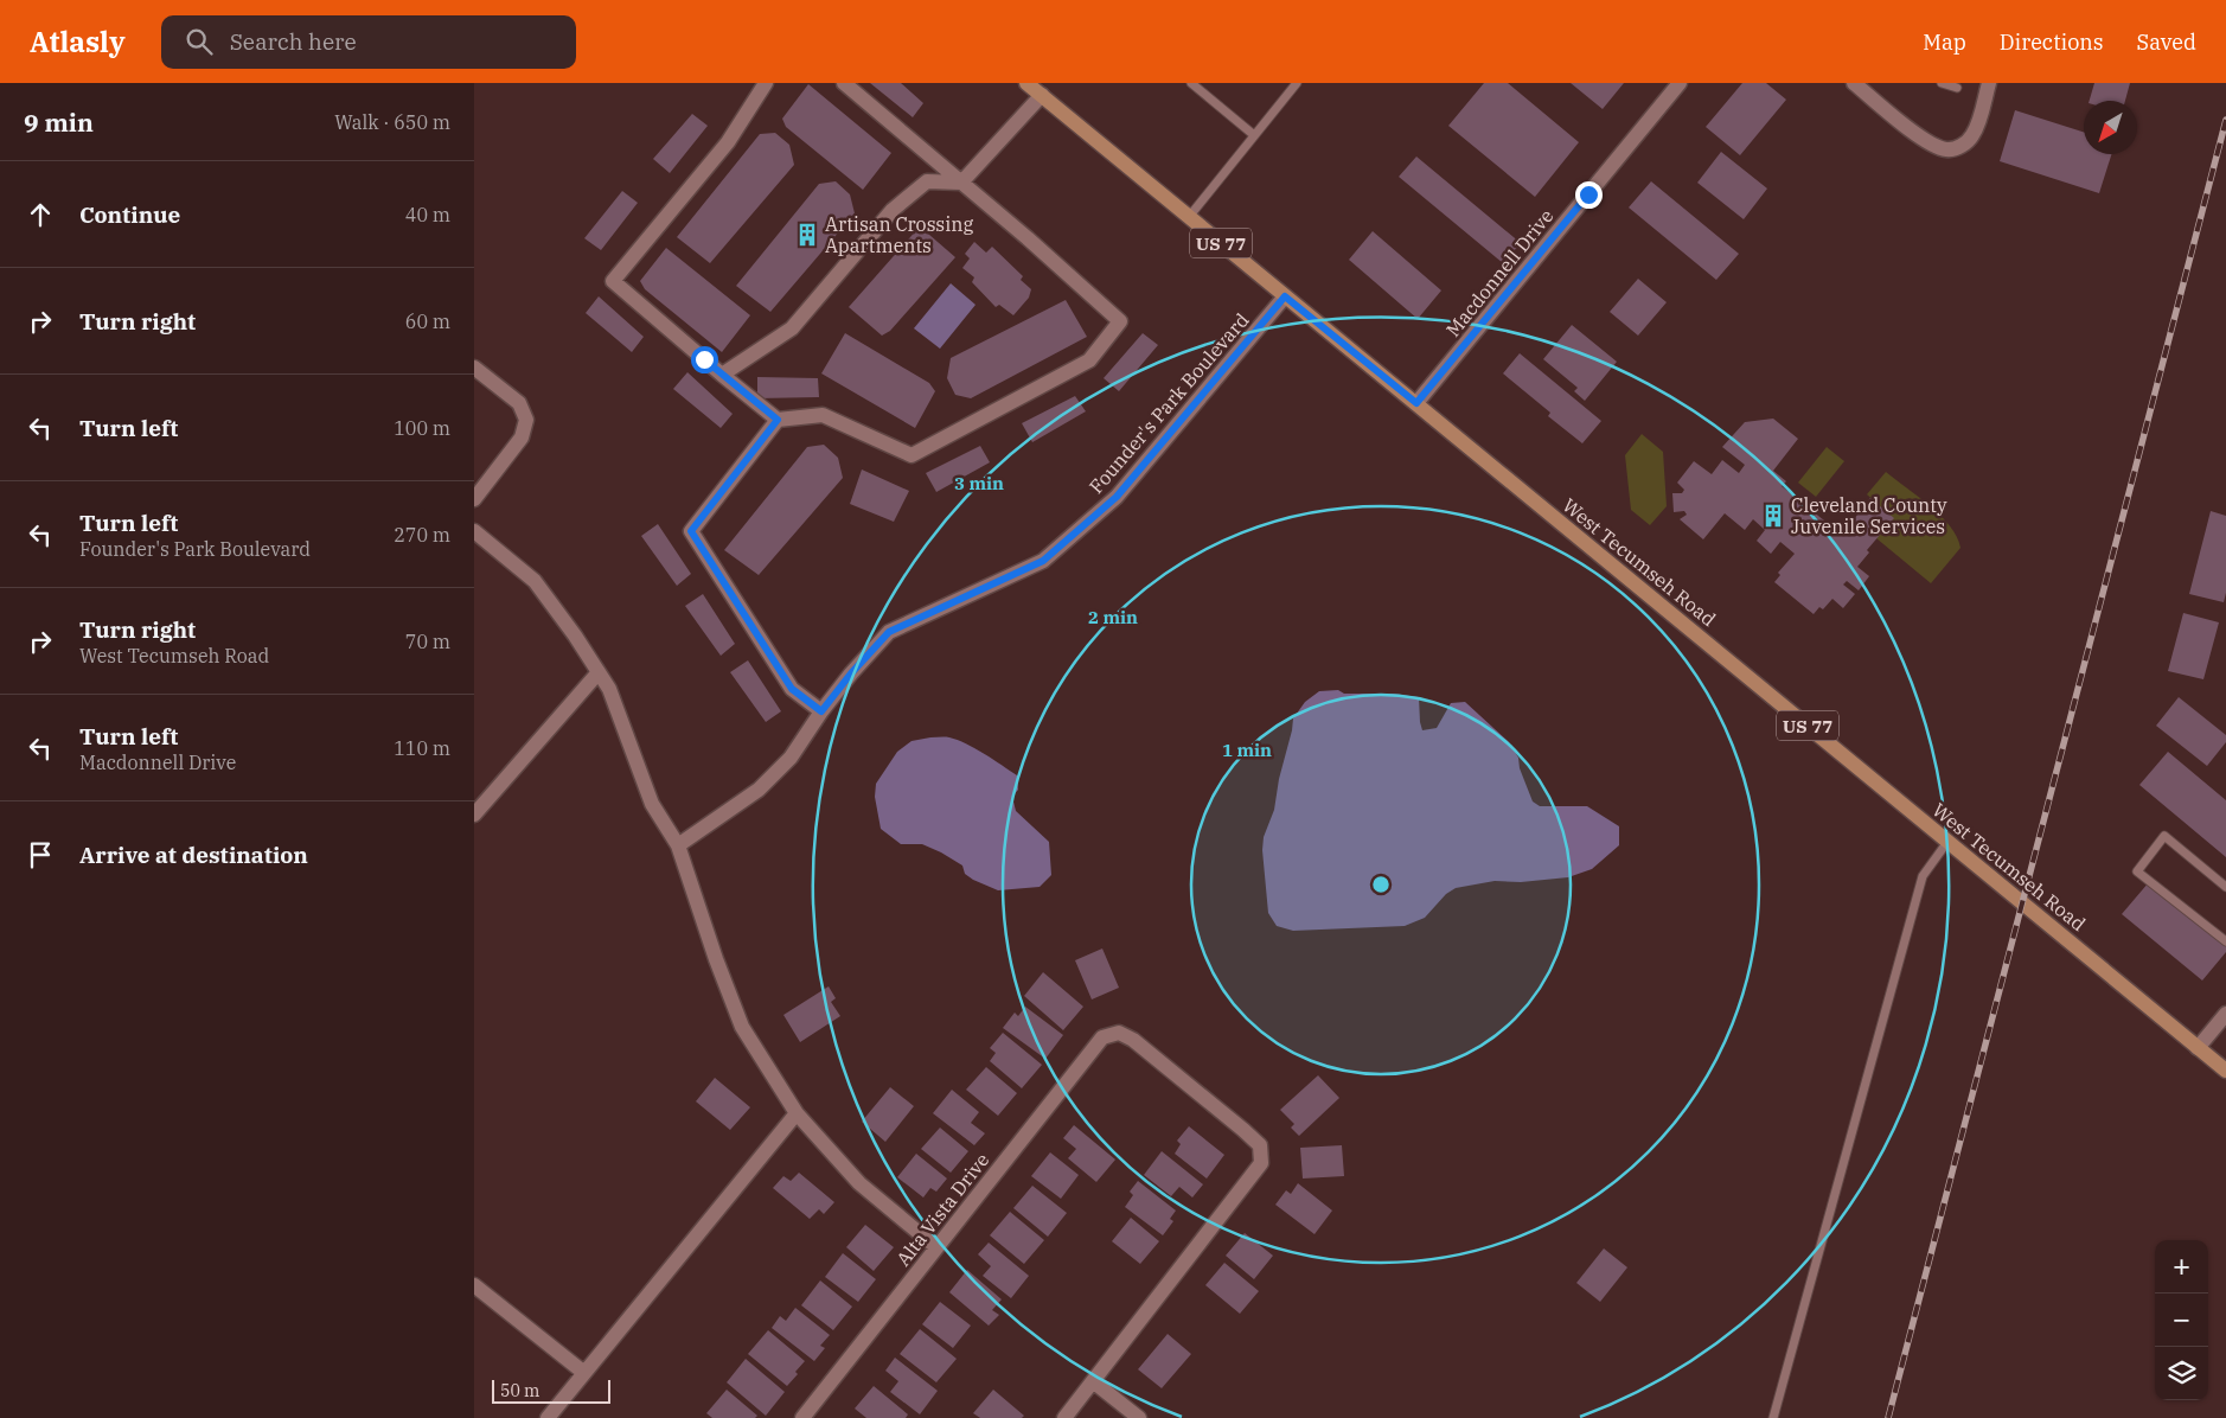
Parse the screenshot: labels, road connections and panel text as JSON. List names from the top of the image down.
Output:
{
  "streets": {
    "main road": ["US 77", "West Tecumseh Road"],
    "street": ["Macdonnell Drive", "Founder's Park Boulevard", "Alta Vista Drive"]
  },
  "crossings": [
    ["Macdonnell Drive", "West Tecumseh Road"],
    ["Founder's Park Boulevard", "West Tecumseh Road"]
  ],
  "places": {
    "building": ["Artisan Crossing Apartments", "Cleveland County Juvenile Services"]
  },
  "scale_bar": "50 m",
  "north": "bottom left",
  "page": {
    "header": "Atlasly",
    "search": "Search here",
    "nav": ["Map", "Directions", "Saved"],
    "heading": ["9 min", "Walk · 650 m"],
    "list": [
      ["Continue", "40 m"],
      ["Turn right", "60 m"],
      ["Turn left", "100 m"],
      ["Turn left", "Founder's Park Boulevard", "270 m"],
      ["Turn right", "West Tecumseh Road", "70 m"],
      ["Turn left", "Macdonnell Drive", "110 m"],
      "Arrive at destination"
    ],
    "map_buttons": ["+", "−"],
    "scale": "50 m"
  },
  "rings": ["3 min", "2 min", "1 min"]
}
